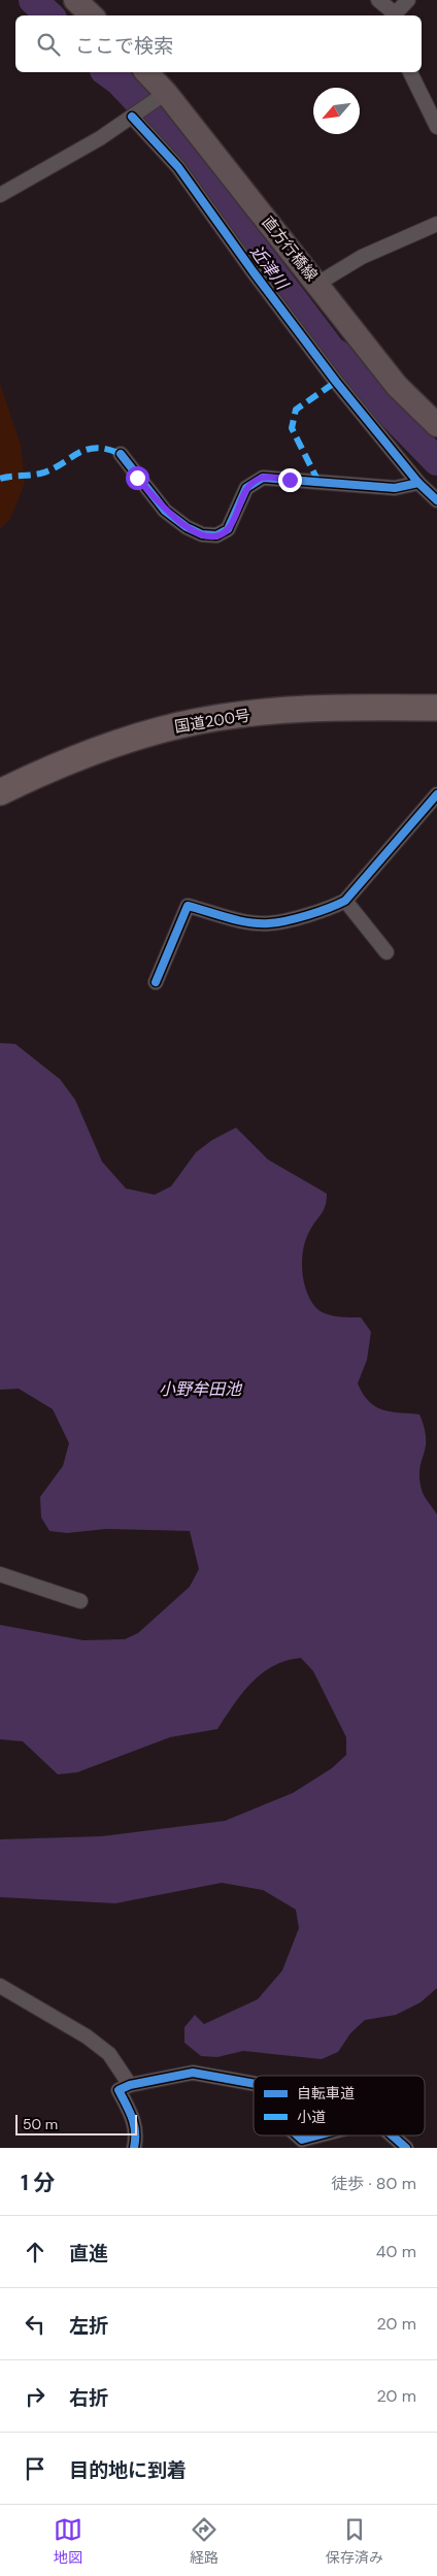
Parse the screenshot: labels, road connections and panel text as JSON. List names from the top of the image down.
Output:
{
  "streets": {
    "highway": ["国道200号"],
    "main road": ["直方行橋線"]
  },
  "water": ["近津川", "小野牟田池"],
  "legend": ["自転車道", "小道"],
  "scale_bar": "50 m",
  "north": "bottom left",
  "page": {
    "search": "ここで検索",
    "scale": "50 m",
    "heading": ["1 分", "徒歩 · 80 m"],
    "list": [
      ["直進", "40 m"],
      ["左折", "20 m"],
      ["右折", "20 m"],
      "目的地に到着"
    ],
    "nav": ["地図", "経路", "保存済み"]
  }
}
